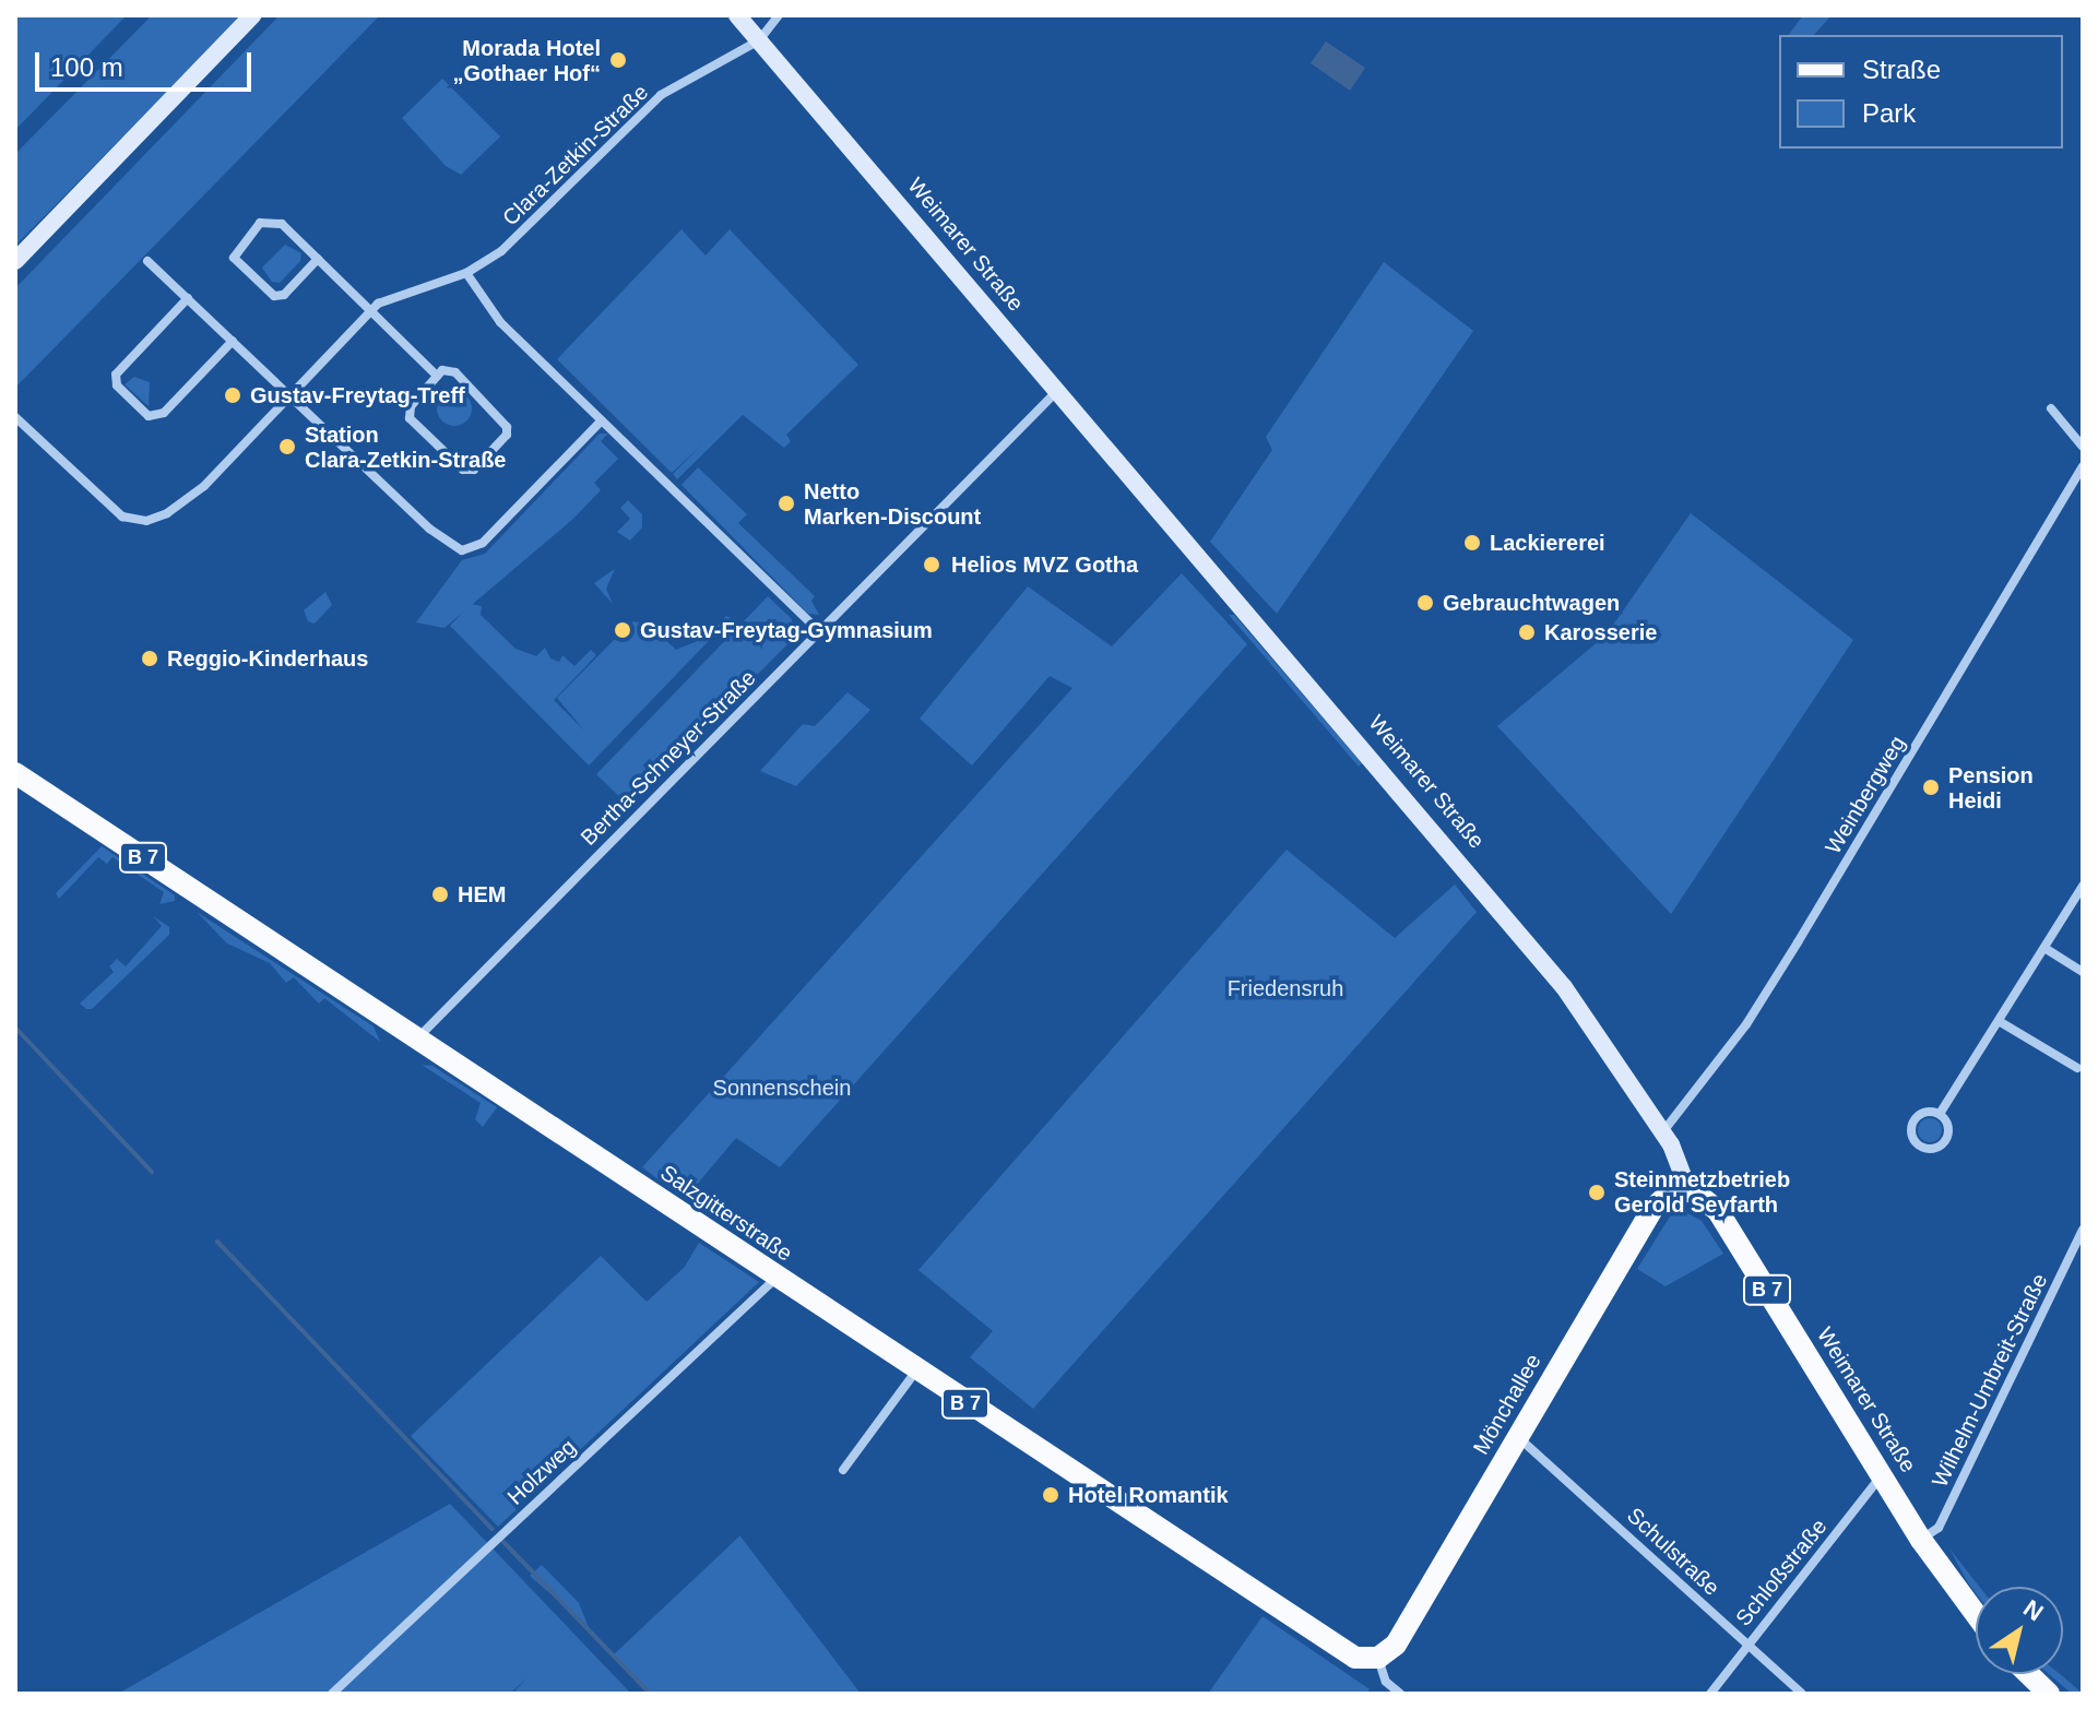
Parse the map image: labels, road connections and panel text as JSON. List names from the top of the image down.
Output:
{
  "streets": {
    "main road": [
      "Weimarer Straße",
      "B 7",
      "Salzgitterstraße",
      "Mönchallee"
    ],
    "street": [
      "Clara-Zetkin-Straße",
      "Bertha-Schneyer-Straße",
      "Weinbergweg",
      "Wilhelm-Umbreit-Straße",
      "Holzweg",
      "Schulstraße",
      "Schloßstraße"
    ]
  },
  "crossings": [
    ["Clara-Zetkin-Straße", "Weimarer Straße"],
    ["Weimarer Straße", "Bertha-Schneyer-Straße"],
    ["Weimarer Straße", "Weinbergweg"],
    ["Weimarer Straße", "Wilhelm-Umbreit-Straße"],
    ["Weimarer Straße", "Mönchallee"],
    ["Weimarer Straße", "Schloßstraße"],
    ["Bertha-Schneyer-Straße", "Salzgitterstraße"],
    ["Salzgitterstraße", "Mönchallee"],
    ["Salzgitterstraße", "Holzweg"],
    ["Mönchallee", "Schulstraße"],
    ["Schulstraße", "Schloßstraße"]
  ],
  "parks": ["Friedensruh", "Sonnenschein"],
  "places": [
    "Morada Hotel „Gothaer Hof“",
    "Gustav-Freytag-Treff",
    "Station Clara-Zetkin-Straße",
    "Netto Marken-Discount",
    "Lackiererei",
    "Helios MVZ Gotha",
    "Gebrauchtwagen",
    "Gustav-Freytag-Gymnasium",
    "Karosserie",
    "Reggio-Kinderhaus",
    "Pension Heidi",
    "HEM",
    "Steinmetzbetrieb Gerold Seyfarth",
    "Hotel Romantik"
  ],
  "legend": ["Straße", "Park"],
  "scale_bar": "100 m",
  "north": "top right"
}
